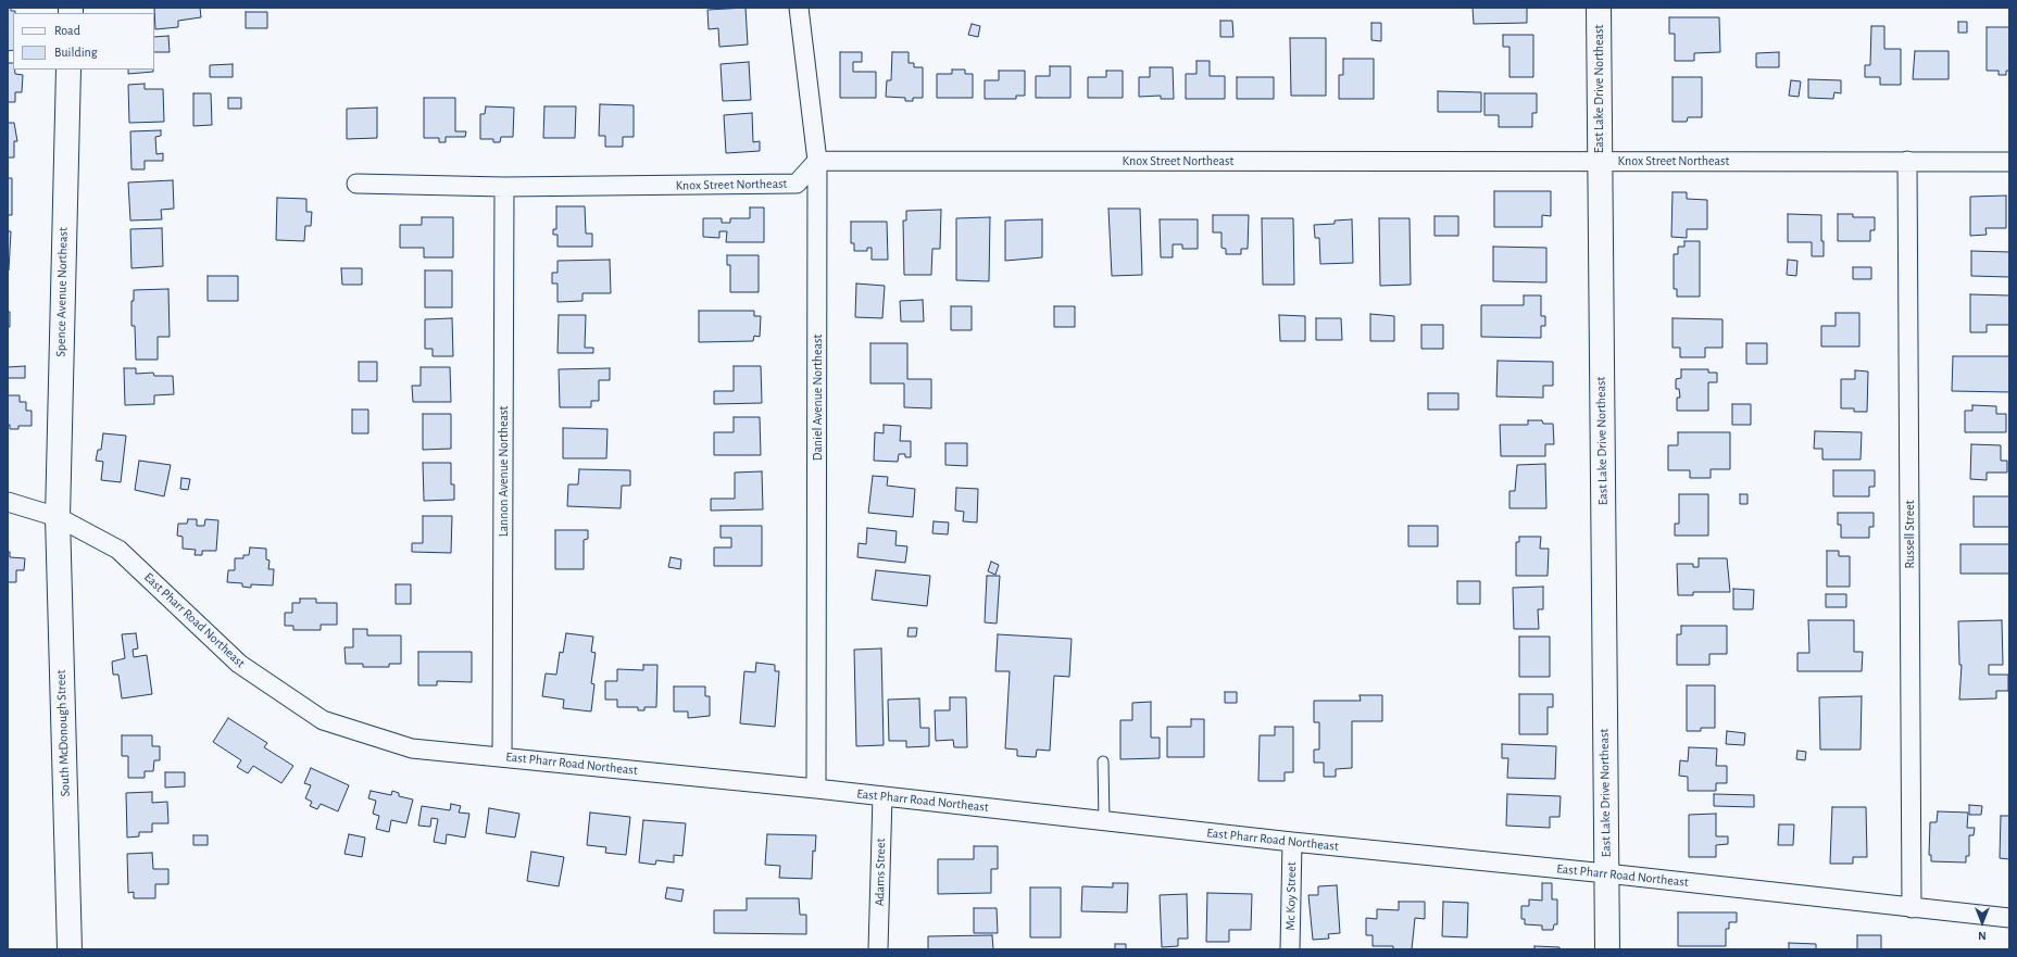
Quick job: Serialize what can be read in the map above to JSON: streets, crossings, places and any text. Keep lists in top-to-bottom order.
{
  "streets": {
    "street": [
      "East Lake Drive Northeast",
      "Knox Street Northeast",
      "Spence Avenue Northeast",
      "Daniel Avenue Northeast",
      "Lannon Avenue Northeast",
      "Russell Street",
      "East Pharr Road Northeast",
      "South McDonough Street",
      "Adams Street",
      "Mc Koy Street"
    ]
  },
  "crossings": [
    ["East Lake Drive Northeast", "Knox Street Northeast"],
    ["East Lake Drive Northeast", "East Pharr Road Northeast"],
    ["Knox Street Northeast", "Daniel Avenue Northeast"],
    ["Knox Street Northeast", "Lannon Avenue Northeast"],
    ["Knox Street Northeast", "Russell Street"],
    ["Spence Avenue Northeast", "East Pharr Road Northeast"],
    ["Spence Avenue Northeast", "South McDonough Street"],
    ["Daniel Avenue Northeast", "East Pharr Road Northeast"],
    ["Lannon Avenue Northeast", "East Pharr Road Northeast"],
    ["Russell Street", "East Pharr Road Northeast"],
    ["East Pharr Road Northeast", "South McDonough Street"],
    ["East Pharr Road Northeast", "Adams Street"],
    ["East Pharr Road Northeast", "Mc Koy Street"]
  ],
  "legend": ["Road", "Building"],
  "north": "bottom"
}
